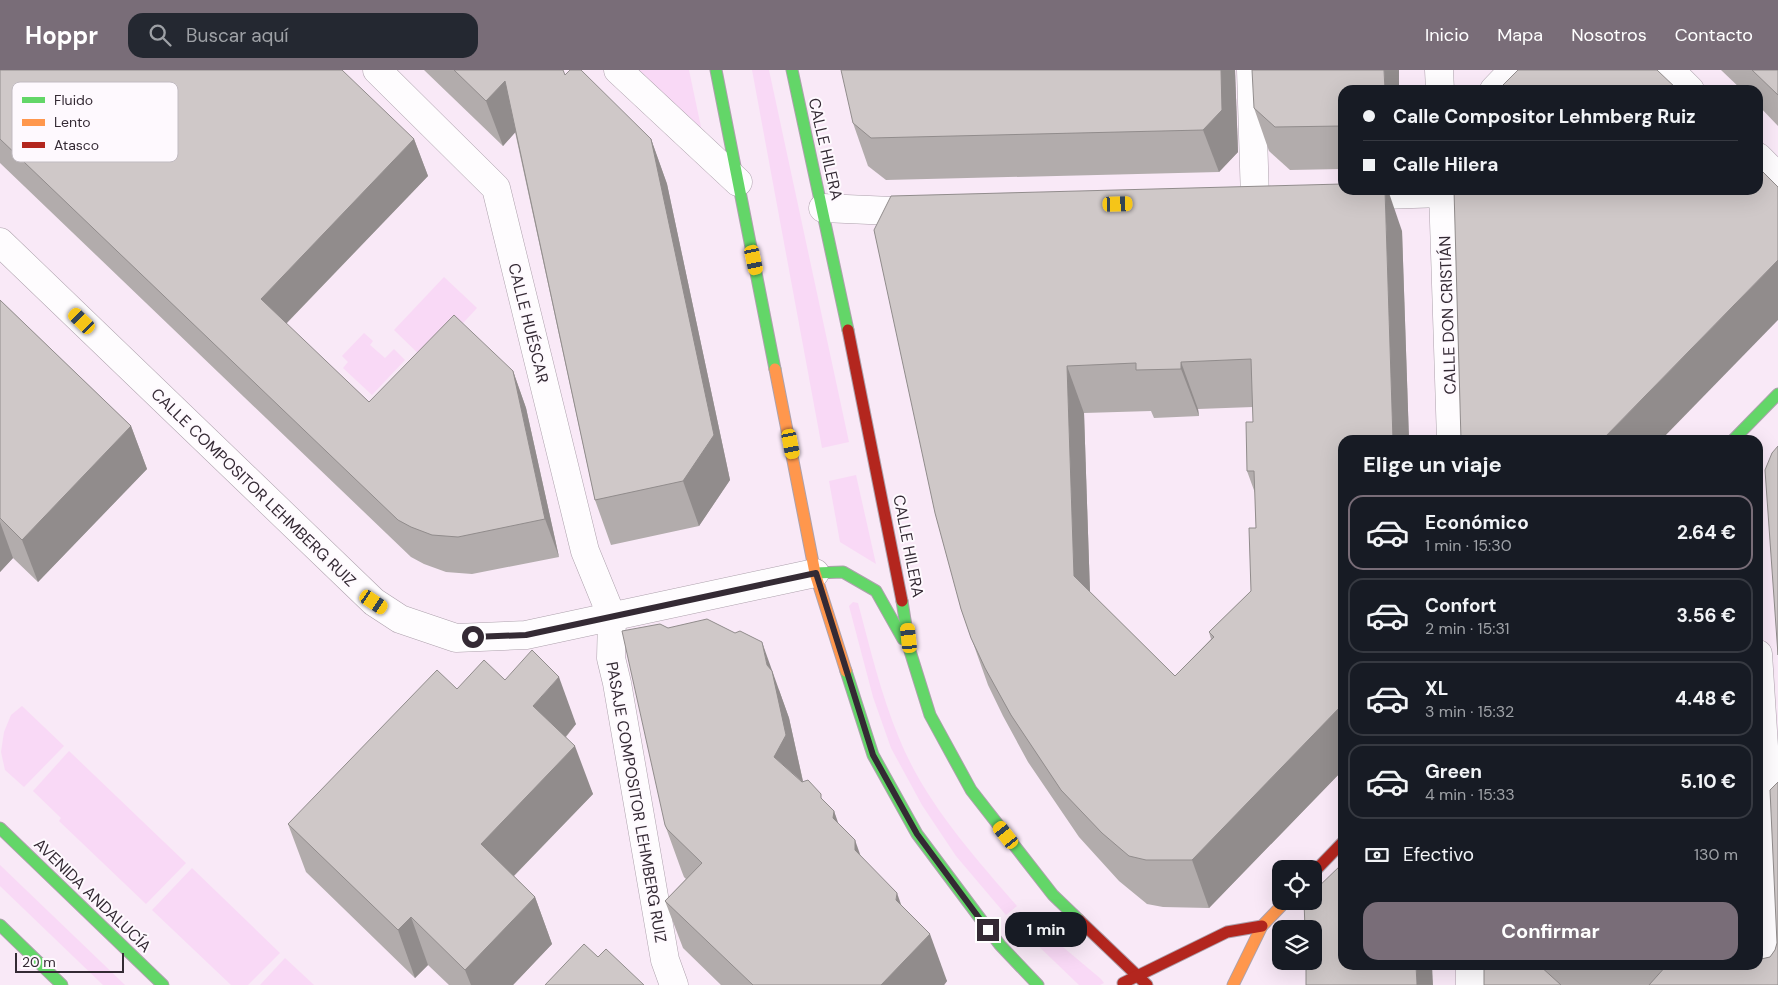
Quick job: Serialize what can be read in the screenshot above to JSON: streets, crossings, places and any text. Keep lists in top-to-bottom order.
{
  "streets": {
    "main road": ["CALLE HILERA", "AVENIDA ANDALUCÍA"],
    "street": [
      "CALLE DON CRISTIÁN",
      "CALLE HUÉSCAR",
      "CALLE COMPOSITOR LEHMBERG RUIZ",
      "PASAJE COMPOSITOR LEHMBERG RUIZ"
    ]
  },
  "crossings": [
    ["CALLE HUÉSCAR", "CALLE COMPOSITOR LEHMBERG RUIZ"],
    ["CALLE HUÉSCAR", "PASAJE COMPOSITOR LEHMBERG RUIZ"],
    ["CALLE COMPOSITOR LEHMBERG RUIZ", "PASAJE COMPOSITOR LEHMBERG RUIZ"]
  ],
  "legend": ["Fluido", "Lento", "Atasco"],
  "scale_bar": "20 m",
  "page": {
    "header": "Hoppr",
    "search": "Buscar aquí",
    "nav": [
      "Inicio",
      "Mapa",
      "Nosotros",
      "Contacto"
    ],
    "banner": ["Calle Compositor Lehmberg Ruiz", "Calle Hilera"],
    "heading": "Elige un viaje",
    "list": [
      {
        "name": "Económico",
        "note": "1 min · 15:30",
        "value": "2.64 €"
      },
      {
        "name": "Confort",
        "note": "2 min · 15:31",
        "value": "3.56 €"
      },
      {
        "name": "XL",
        "note": "3 min · 15:32",
        "value": "4.48 €"
      },
      {
        "name": "Green",
        "note": "4 min · 15:33",
        "value": "5.10 €"
      }
    ],
    "pay": ["Efectivo", "130 m"],
    "buttons": "Confirmar",
    "bubble": "1 min",
    "scale": "20 m"
  }
}
